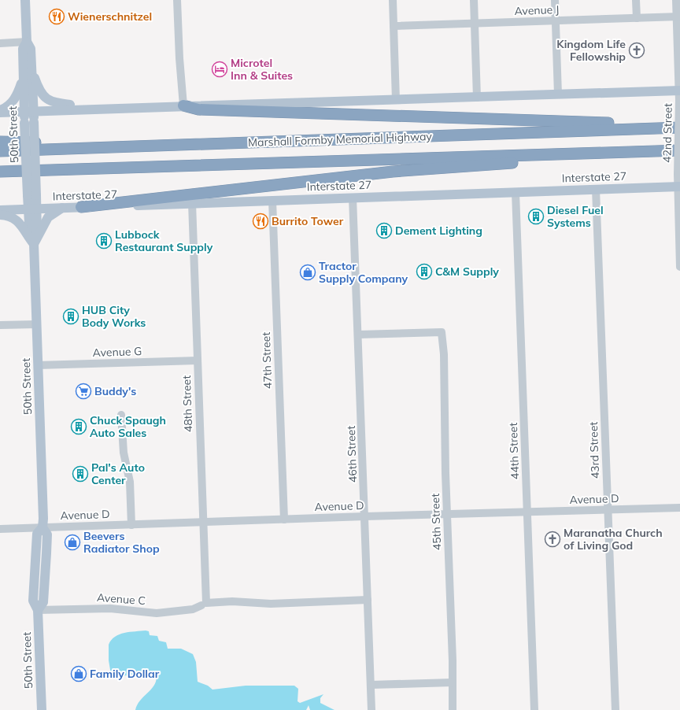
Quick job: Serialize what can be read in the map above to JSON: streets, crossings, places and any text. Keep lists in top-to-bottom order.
{
  "streets": {
    "highway": ["Marshall Formby Memorial Highway"],
    "main road": ["50th Street", "Interstate 27"],
    "street": [
      "Avenue J",
      "42nd Street",
      "Avenue G",
      "47th Street",
      "48th Street",
      "43rd Street",
      "44th Street",
      "46th Street",
      "Avenue D",
      "45th Street",
      "Avenue C"
    ]
  },
  "crossings": [
    ["Avenue J", "42nd Street"],
    ["42nd Street", "Interstate 27"],
    ["50th Street", "Interstate 27"],
    ["50th Street", "Avenue G"],
    ["50th Street", "Avenue D"],
    ["50th Street", "Avenue C"],
    ["Interstate 27", "47th Street"],
    ["Interstate 27", "48th Street"],
    ["Interstate 27", "43rd Street"],
    ["Interstate 27", "44th Street"],
    ["Interstate 27", "46th Street"],
    ["Avenue G", "48th Street"],
    ["47th Street", "Avenue D"],
    ["48th Street", "Avenue D"],
    ["48th Street", "Avenue C"],
    ["43rd Street", "Avenue D"],
    ["44th Street", "Avenue D"],
    ["46th Street", "Avenue D"],
    ["46th Street", "45th Street"],
    ["46th Street", "Avenue C"],
    ["Avenue D", "45th Street"]
  ],
  "places": {
    "restaurant": ["Wienerschnitzel", "Burrito Tower"],
    "church": ["Kingdom Life Fellowship", "Maranatha Church of Living God"],
    "hotel": ["Microtel Inn & Suites"],
    "building": [
      "Diesel Fuel Systems",
      "Dement Lighting",
      "Lubbock Restaurant Supply",
      "C&M Supply",
      "HUB City Body Works",
      "Chuck Spaugh Auto Sales",
      "Pal's Auto Center"
    ],
    "shop": ["Tractor Supply Company", "Beevers Radiator Shop", "Family Dollar"],
    "supermarket": ["Buddy's"]
  }
}
